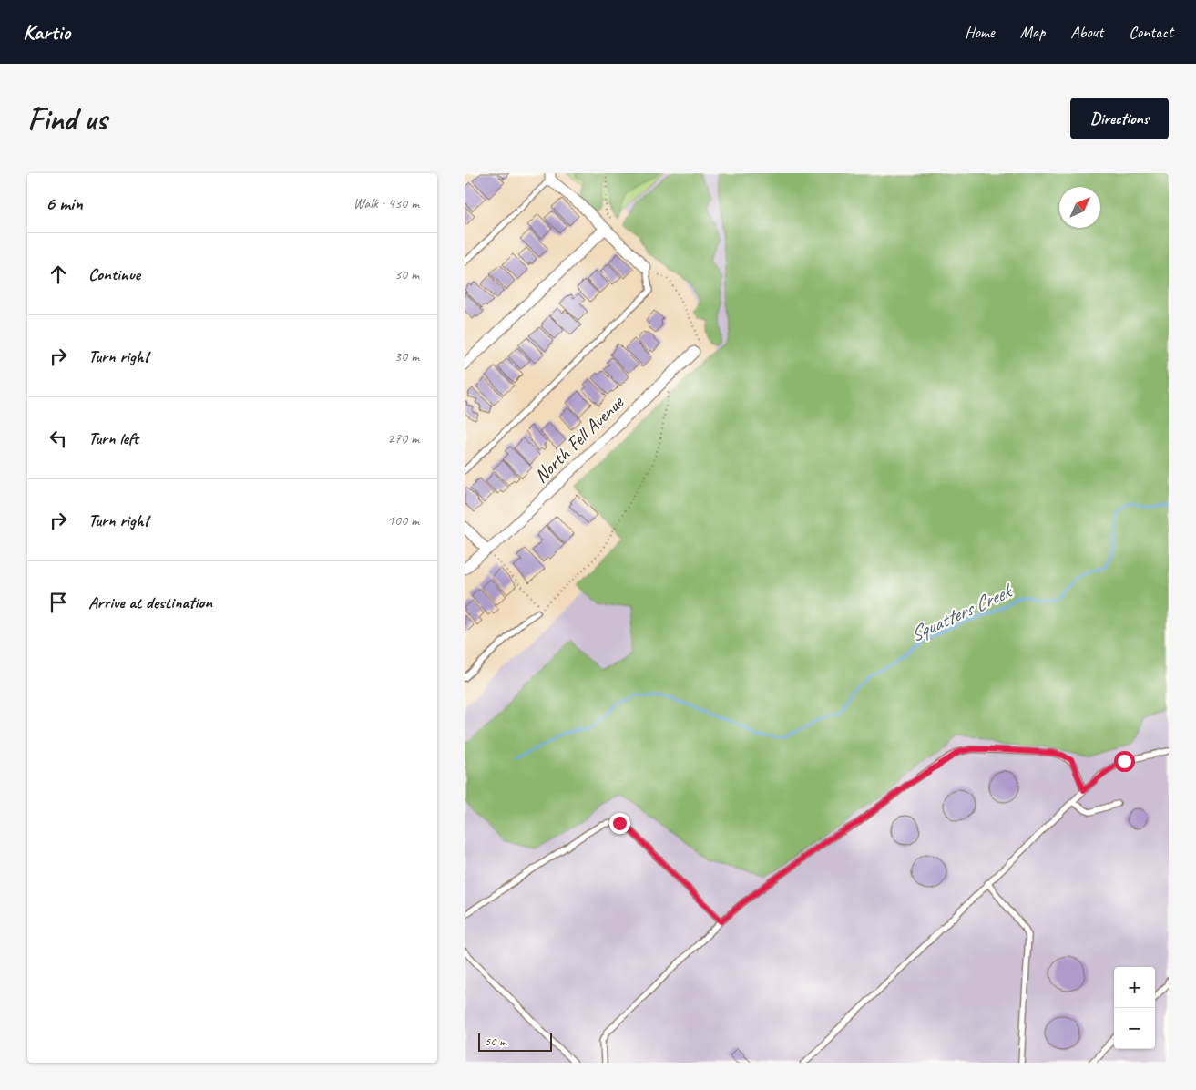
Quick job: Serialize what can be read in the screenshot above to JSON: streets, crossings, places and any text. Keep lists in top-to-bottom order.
{
  "streets": {
    "street": ["North Fell Avenue"]
  },
  "water": ["Squatters Creek"],
  "scale_bar": "50 m",
  "north": "top right",
  "page": {
    "header": "Kartio",
    "nav": [
      "Home",
      "Map",
      "About",
      "Contact"
    ],
    "buttons": "Directions",
    "title": "Find us",
    "heading": ["6 min", "Walk · 430 m"],
    "list": [
      ["Continue", "30 m"],
      ["Turn right", "30 m"],
      ["Turn left", "270 m"],
      ["Turn right", "100 m"],
      "Arrive at destination"
    ],
    "map_buttons": ["+", "−"],
    "scale": "50 m"
  }
}
